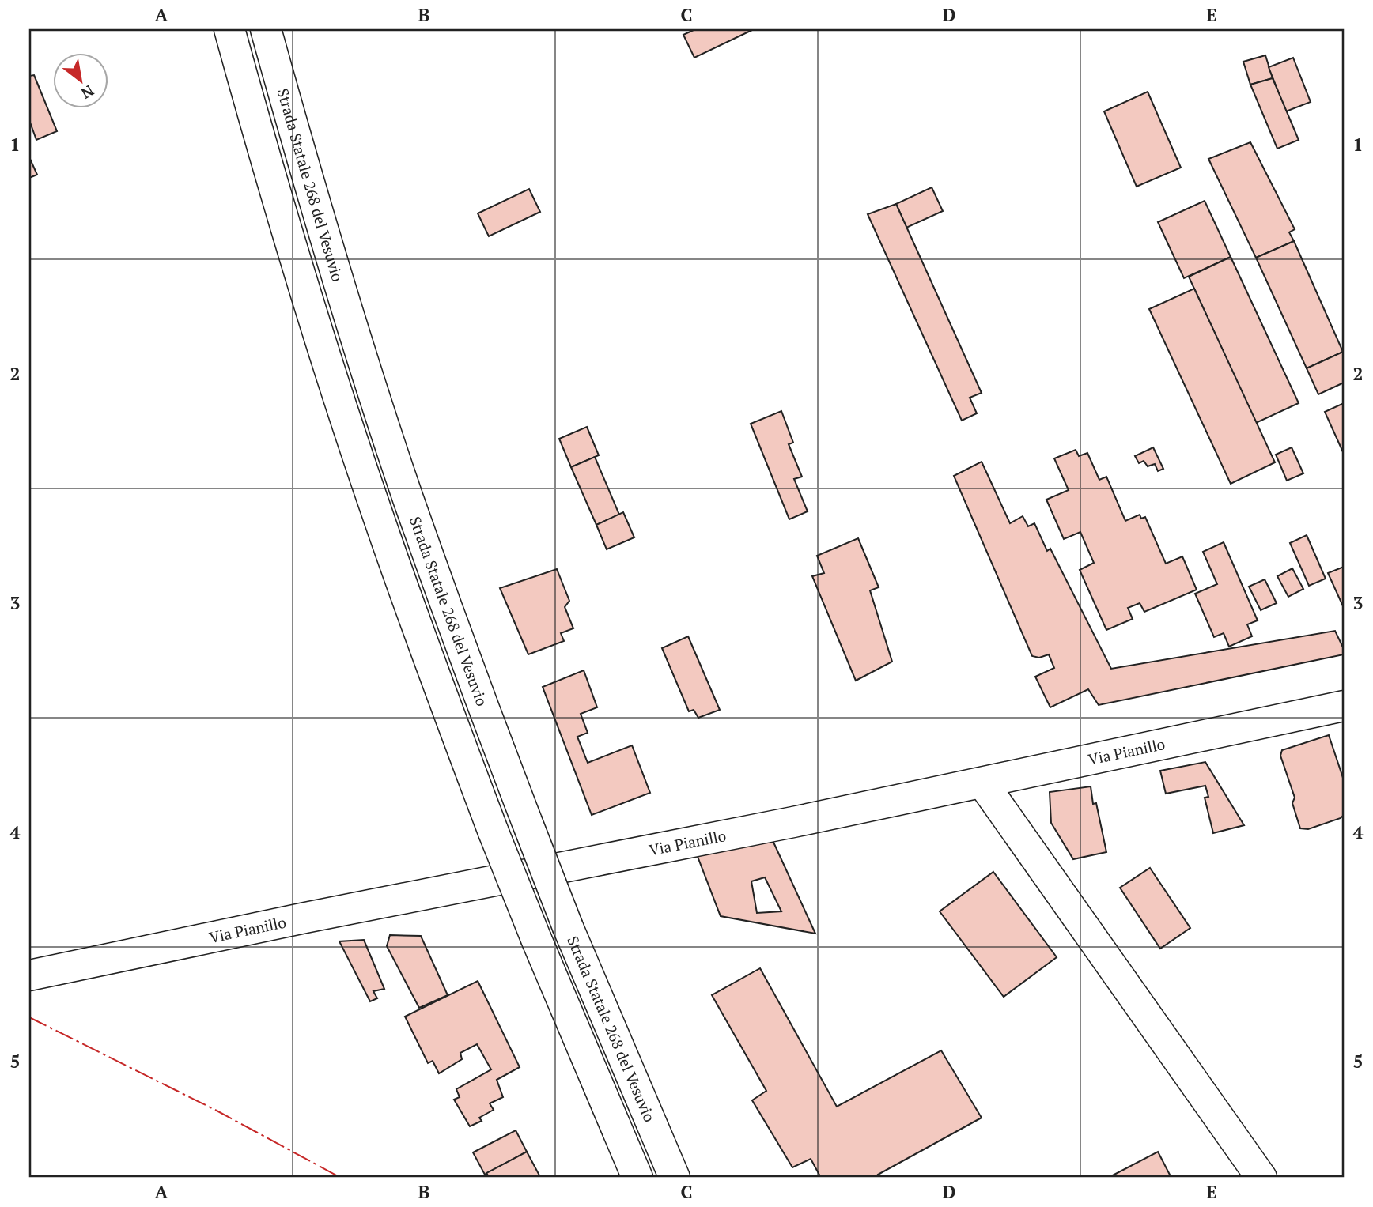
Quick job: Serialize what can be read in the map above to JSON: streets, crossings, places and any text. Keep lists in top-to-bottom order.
{
  "streets": {
    "main road": ["Strada Statale 268 del Vesuvio", "Via Pianillo"]
  },
  "north": "bottom right",
  "grid": {
    "columns": [
      "A",
      "B",
      "C",
      "D",
      "E"
    ],
    "rows": [
      "1",
      "2",
      "3",
      "4",
      "5"
    ]
  }
}
